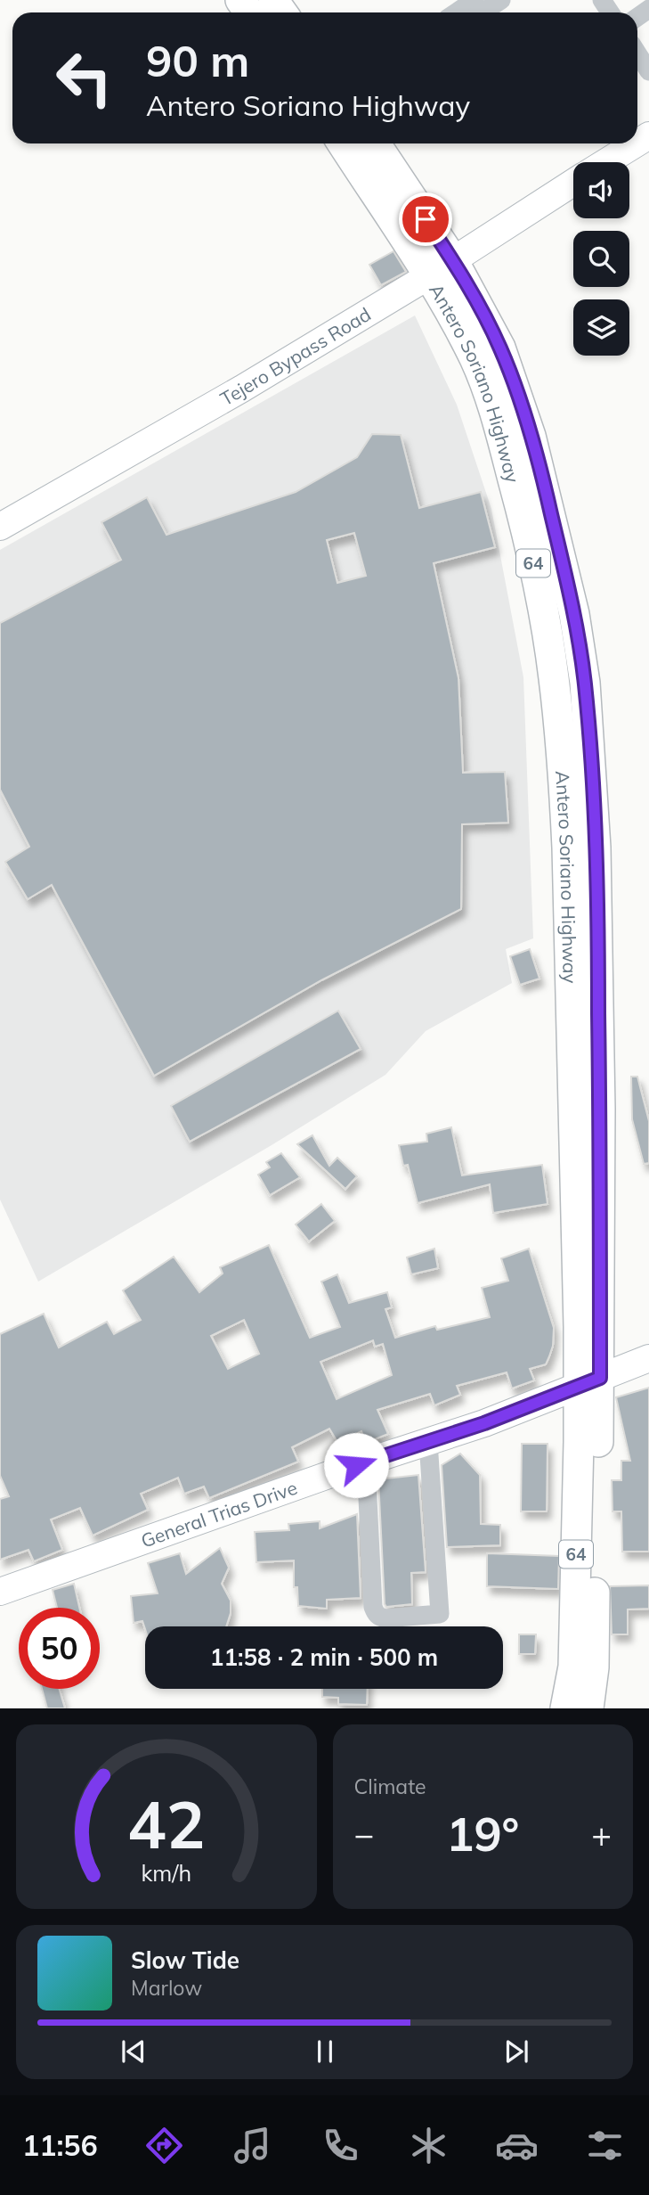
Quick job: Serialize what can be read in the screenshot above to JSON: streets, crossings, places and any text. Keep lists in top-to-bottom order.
{
  "streets": {
    "main road": ["Antero Soriano Highway", "64"],
    "street": ["Tejero Bypass Road", "General Trias Drive"]
  },
  "crossings": [
    ["Tejero Bypass Road", "Antero Soriano Highway"],
    ["Antero Soriano Highway", "General Trias Drive"]
  ],
  "page": {
    "turn": ["90 m", "Antero Soriano Highway"],
    "limit": "50",
    "trip": "11:58 · 2 min · 500 m",
    "tile": "Climate",
    "heat": ["−", "19°", "+"],
    "song": ["Slow Tide", "Marlow"],
    "tabs": "11:56",
    "gauge": ["42", "km/h"]
  }
}
